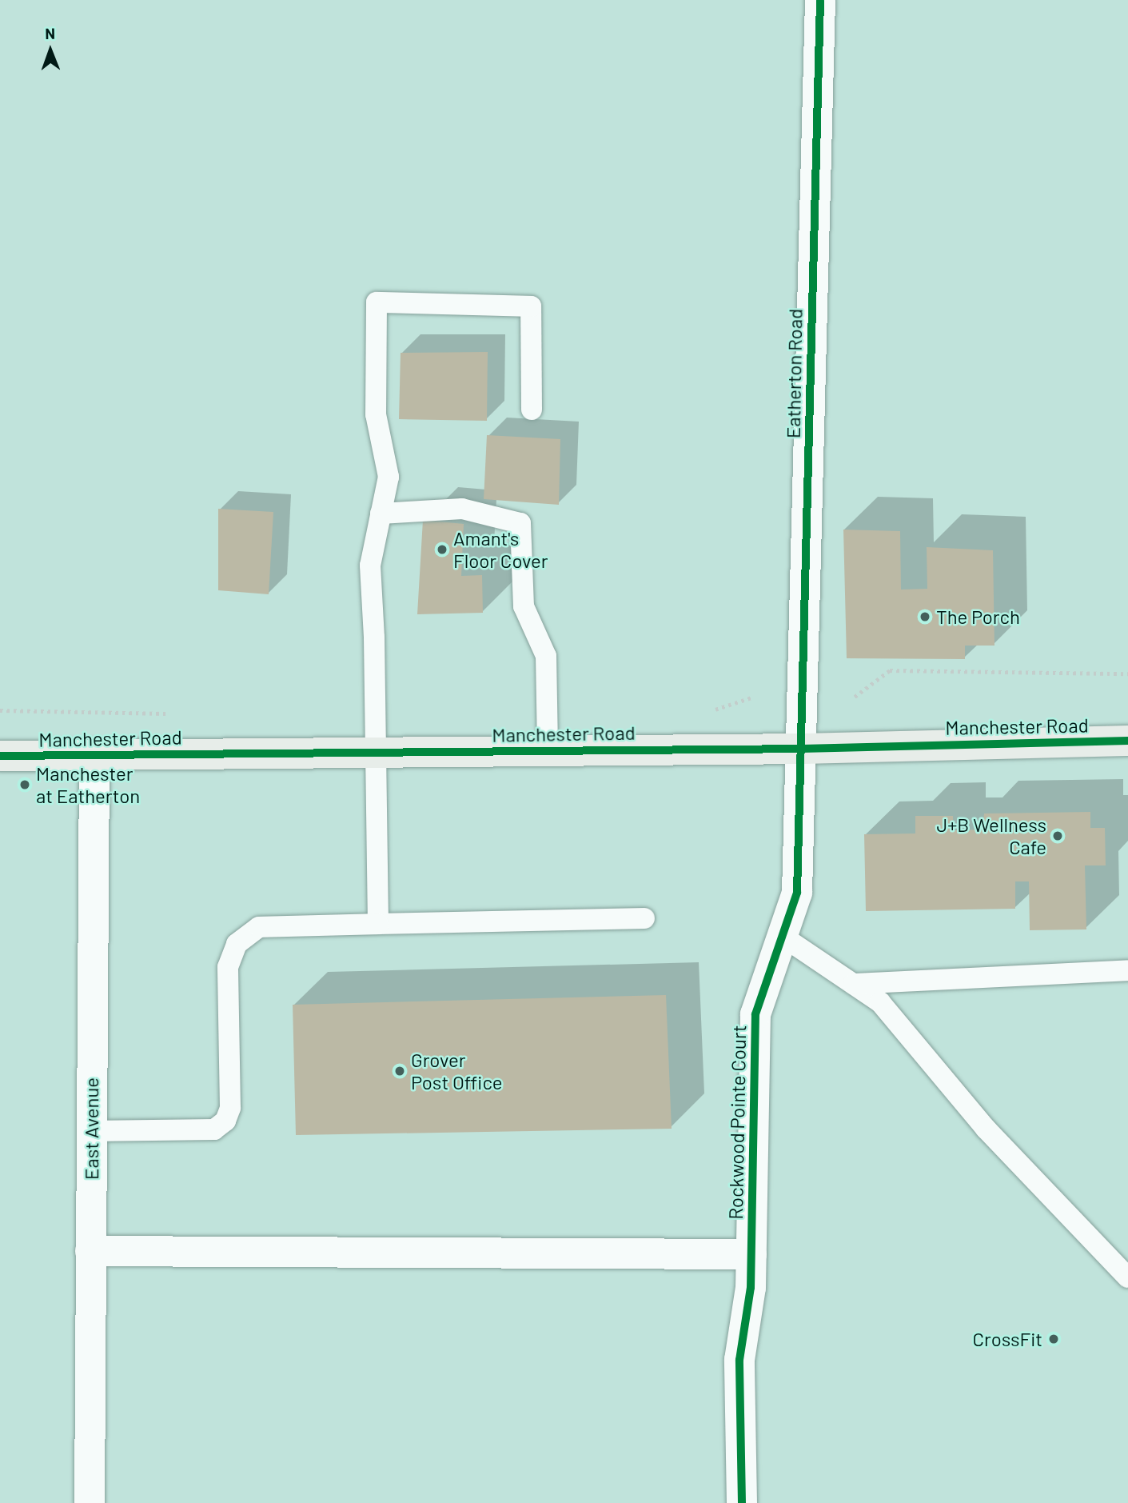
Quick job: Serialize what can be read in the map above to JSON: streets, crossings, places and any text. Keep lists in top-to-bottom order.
{
  "streets": {
    "street": [
      "Eatherton Road",
      "Manchester Road",
      "Rockwood Pointe Court",
      "East Avenue"
    ]
  },
  "crossings": [
    ["Eatherton Road", "Manchester Road"],
    ["Eatherton Road", "Rockwood Pointe Court"],
    ["Manchester Road", "Rockwood Pointe Court"],
    ["Manchester Road", "East Avenue"]
  ],
  "places": [
    "Amant's Floor Cover",
    "The Porch",
    "Manchester at Eatherton",
    "J+B Wellness Cafe",
    "Grover Post Office",
    "CrossFit"
  ],
  "north": "top"
}
